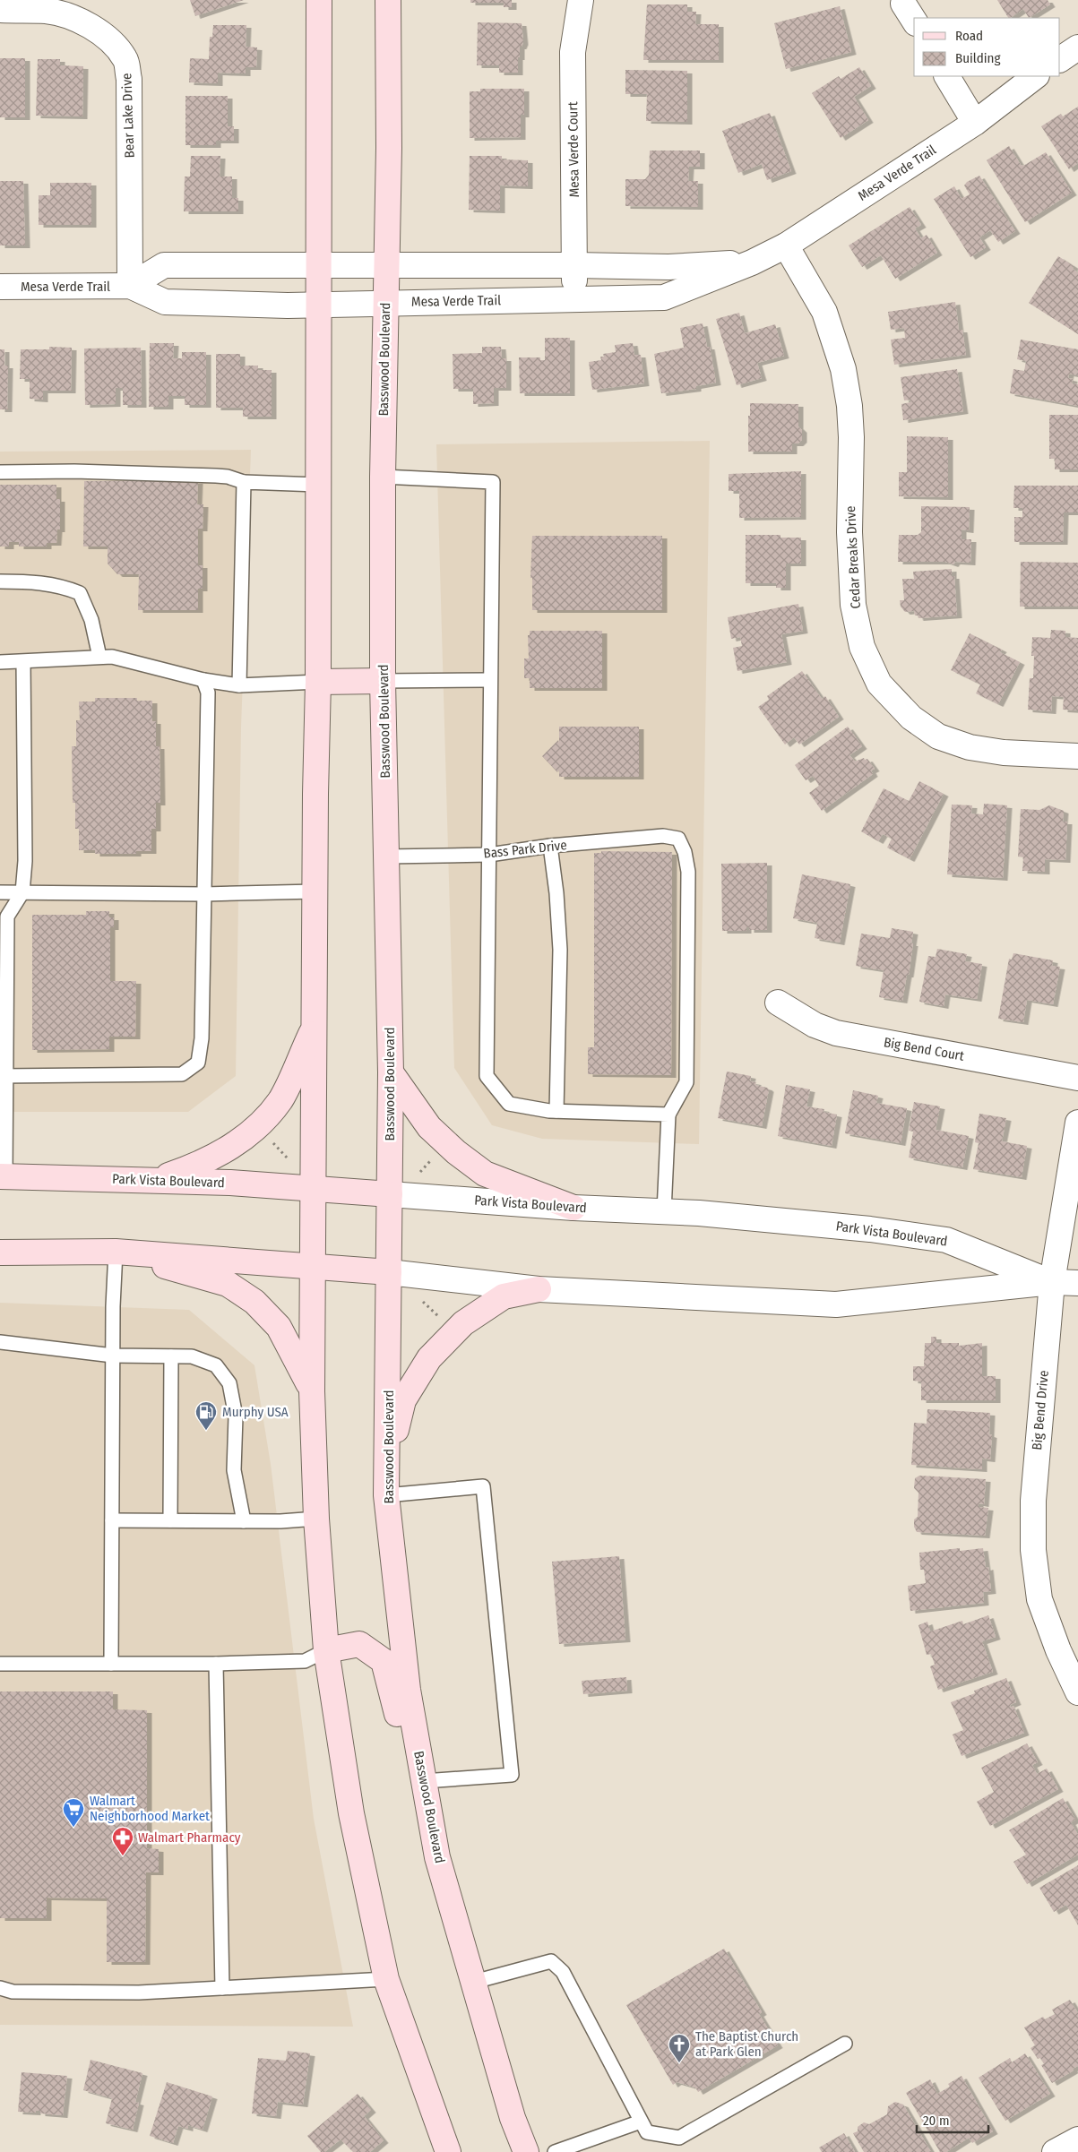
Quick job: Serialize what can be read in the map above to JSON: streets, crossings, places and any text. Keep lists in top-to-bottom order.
{
  "streets": {
    "main road": ["Basswood Boulevard", "Park Vista Boulevard"],
    "street": [
      "Bear Lake Drive",
      "Mesa Verde Court",
      "Mesa Verde Trail",
      "Cedar Breaks Drive",
      "Big Bend Court",
      "Big Bend Drive"
    ],
    "lane": ["Bass Park Drive"]
  },
  "crossings": [
    ["Bear Lake Drive", "Mesa Verde Trail"],
    ["Mesa Verde Court", "Mesa Verde Trail"],
    ["Mesa Verde Trail", "Basswood Boulevard"],
    ["Mesa Verde Trail", "Cedar Breaks Drive"],
    ["Basswood Boulevard", "Bass Park Drive"],
    ["Basswood Boulevard", "Park Vista Boulevard"],
    ["Park Vista Boulevard", "Big Bend Drive"]
  ],
  "places": {
    "fuel station": ["Murphy USA"],
    "supermarket": ["Walmart Neighborhood Market"],
    "pharmacy": ["Walmart Pharmacy"],
    "church": ["The Baptist Church at Park Glen"]
  },
  "legend": ["Road", "Building"],
  "scale_bar": "20 m"
}
